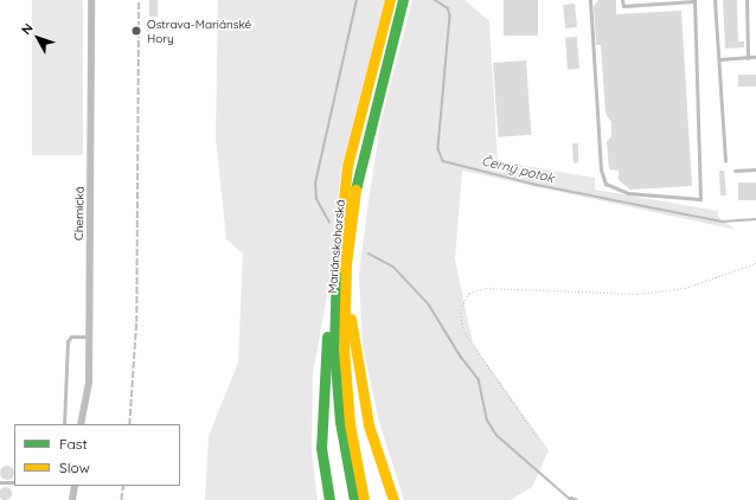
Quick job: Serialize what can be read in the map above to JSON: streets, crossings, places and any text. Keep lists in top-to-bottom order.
{
  "streets": {
    "main road": ["Mariánskohorská"],
    "street": ["Chemická"]
  },
  "water": ["Černý potok"],
  "places": ["Ostrava-Mariánské Hory"],
  "legend": ["Fast", "Slow"],
  "north": "top left"
}
